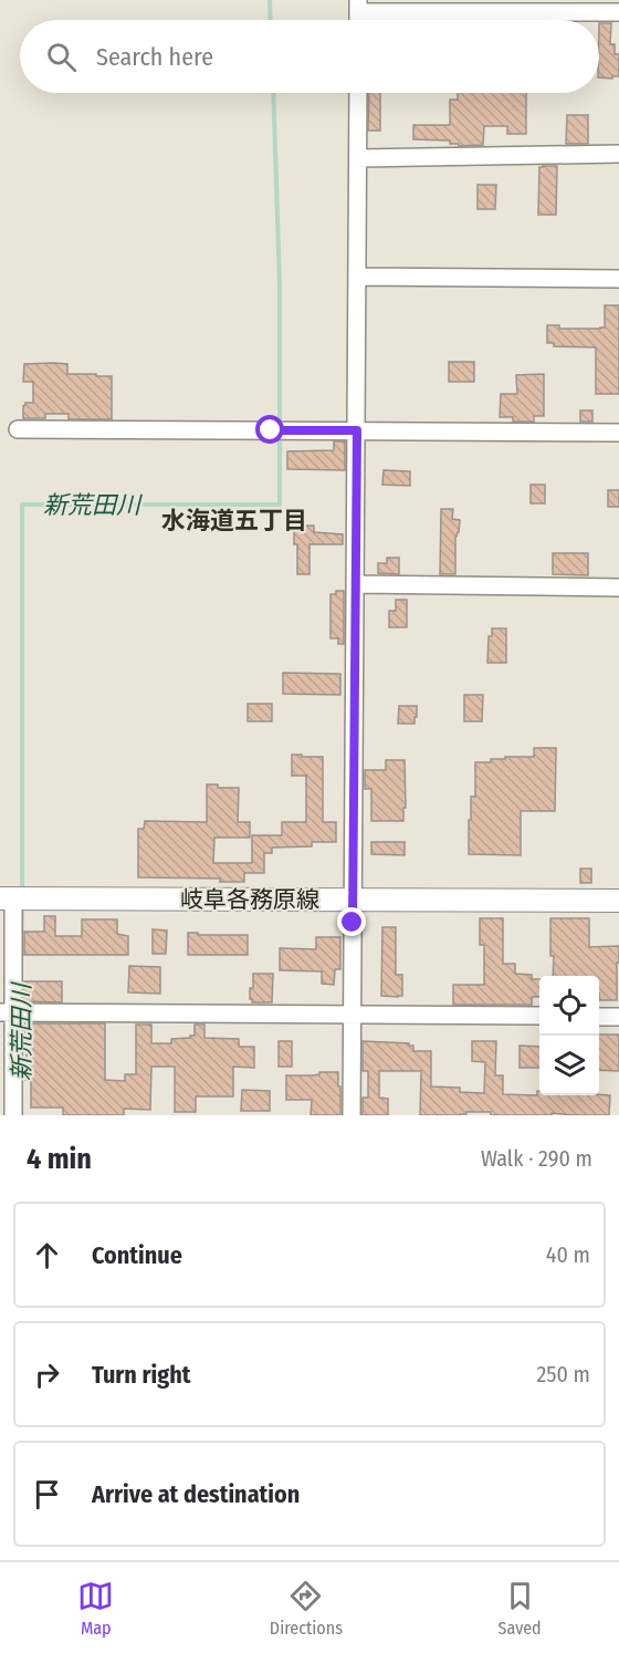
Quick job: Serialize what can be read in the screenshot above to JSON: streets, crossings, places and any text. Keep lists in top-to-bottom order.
{
  "streets": {
    "main road": ["岐阜各務原線"]
  },
  "districts": ["水海道五丁目"],
  "water": ["新荒田川"],
  "page": {
    "search": "Search here",
    "heading": ["4 min", "Walk · 290 m"],
    "list": [
      ["Continue", "40 m"],
      ["Turn right", "250 m"],
      "Arrive at destination"
    ],
    "nav": ["Map", "Directions", "Saved"]
  }
}
